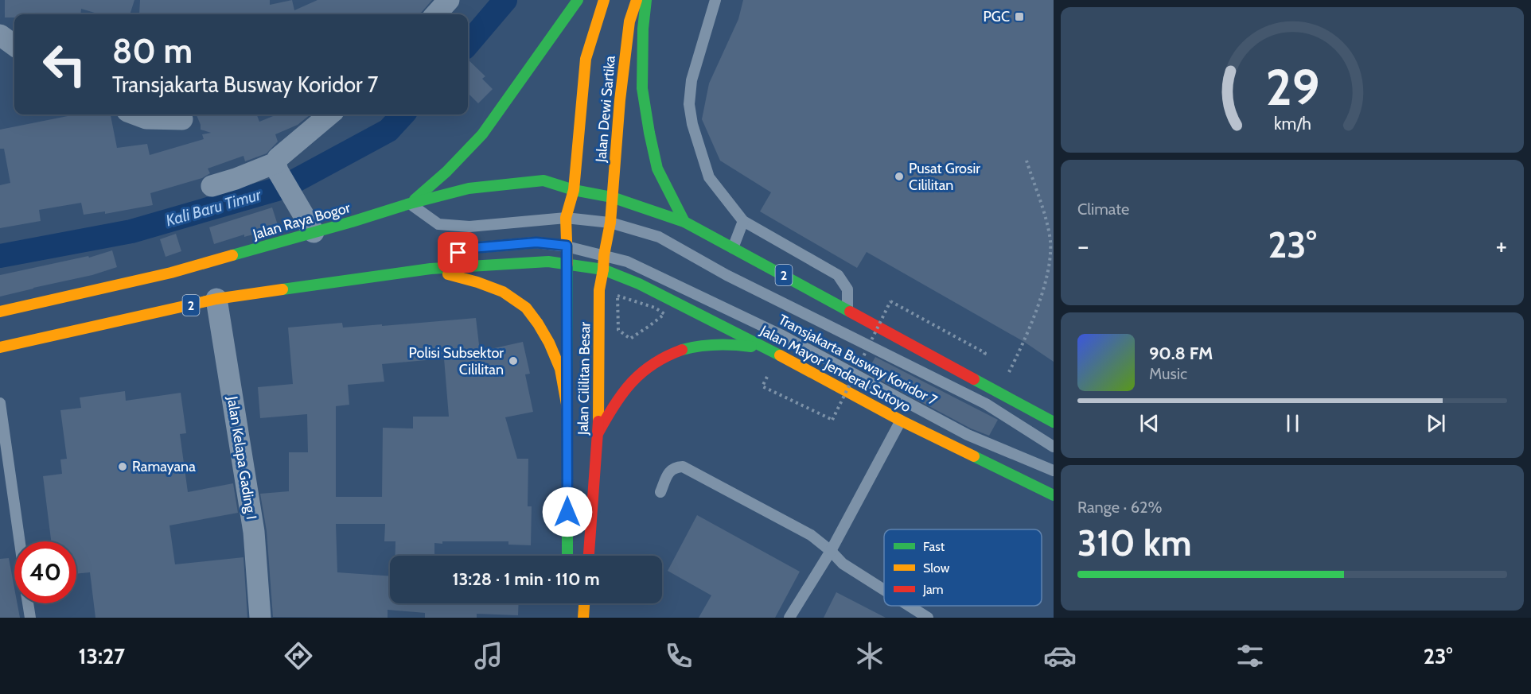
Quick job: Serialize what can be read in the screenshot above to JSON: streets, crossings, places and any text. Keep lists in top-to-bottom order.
{
  "streets": {
    "main road": [
      "Jalan Dewi Sartika",
      "Jalan Raya Bogor",
      "2",
      "Jalan Mayor Jenderal Sutoyo",
      "Jalan Cililitan Besar"
    ],
    "street": ["Jalan Kelapa Gading I"],
    "lane": ["Transjakarta Busway Koridor 7"]
  },
  "crossings": [
    ["Jalan Dewi Sartika", "Jalan Raya Bogor"],
    ["Jalan Dewi Sartika", "2"],
    ["Jalan Dewi Sartika", "Transjakarta Busway Koridor 7"],
    ["Jalan Dewi Sartika", "Jalan Cililitan Besar"],
    ["Jalan Raya Bogor", "2"],
    ["Jalan Raya Bogor", "Transjakarta Busway Koridor 7"],
    ["2", "Transjakarta Busway Koridor 7"],
    ["2", "Jalan Mayor Jenderal Sutoyo"],
    ["2", "Jalan Cililitan Besar"],
    ["2", "Jalan Kelapa Gading I"],
    ["Transjakarta Busway Koridor 7", "Jalan Cililitan Besar"],
    ["Jalan Mayor Jenderal Sutoyo", "Jalan Cililitan Besar"]
  ],
  "water": ["Kali Baru Timur"],
  "places": {
    "transit": ["PGC"],
    "other": ["Pusat Grosir Cililitan", "Polisi Subsektor Cililitan", "Ramayana"]
  },
  "legend": ["Fast", "Slow", "Jam"],
  "page": {
    "turn": ["80 m", "Transjakarta Busway Koridor 7"],
    "tile": [
      "Climate",
      ["Range · 62%", "310 km"]
    ],
    "heat": ["−", "23°", "+"],
    "song": ["90.8 FM", "Music"],
    "limit": "40",
    "trip": "13:28 · 1 min · 110 m",
    "tabs": ["13:27", "23°"],
    "gauge": ["29", "km/h"]
  }
}
